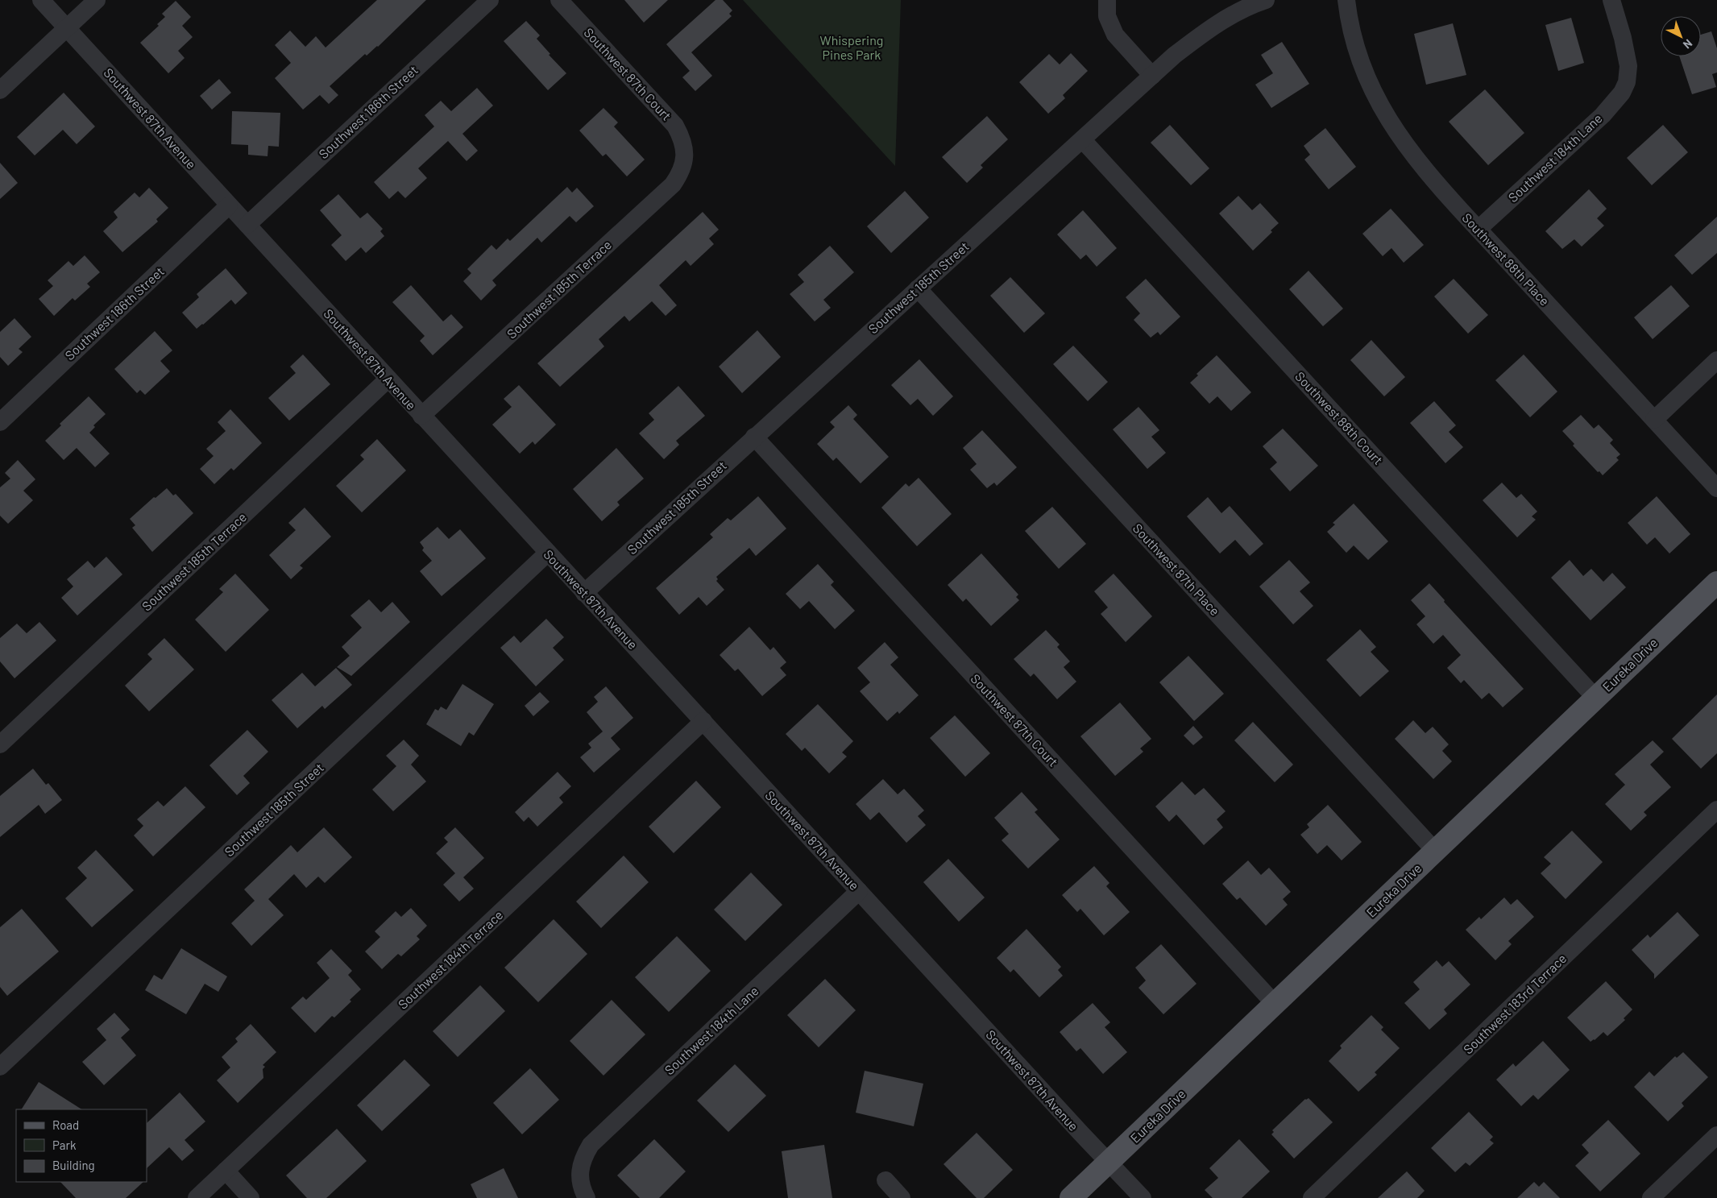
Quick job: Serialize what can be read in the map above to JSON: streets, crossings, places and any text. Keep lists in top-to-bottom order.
{
  "streets": {
    "main road": ["Eureka Drive"],
    "street": [
      "Southwest 87th Court",
      "Southwest 186th Street",
      "Southwest 87th Avenue",
      "Southwest 184th Lane",
      "Southwest 88th Place",
      "Southwest 185th Street",
      "Southwest 185th Terrace",
      "Southwest 88th Court",
      "Southwest 87th Place",
      "Southwest 184th Terrace",
      "Southwest 183rd Terrace"
    ]
  },
  "crossings": [
    ["Southwest 87th Court", "Southwest 185th Street"],
    ["Southwest 87th Court", "Southwest 185th Terrace"],
    ["Southwest 87th Court", "Eureka Drive"],
    ["Southwest 186th Street", "Southwest 87th Avenue"],
    ["Southwest 87th Avenue", "Southwest 184th Lane"],
    ["Southwest 87th Avenue", "Southwest 185th Street"],
    ["Southwest 87th Avenue", "Southwest 185th Terrace"],
    ["Southwest 87th Avenue", "Eureka Drive"],
    ["Southwest 87th Avenue", "Southwest 184th Terrace"],
    ["Southwest 184th Lane", "Southwest 88th Place"],
    ["Southwest 185th Street", "Southwest 88th Court"],
    ["Southwest 185th Street", "Southwest 87th Place"],
    ["Southwest 88th Court", "Eureka Drive"],
    ["Southwest 87th Place", "Eureka Drive"]
  ],
  "parks": ["Whispering Pines Park"],
  "legend": ["Road", "Park", "Building"],
  "north": "bottom right"
}
